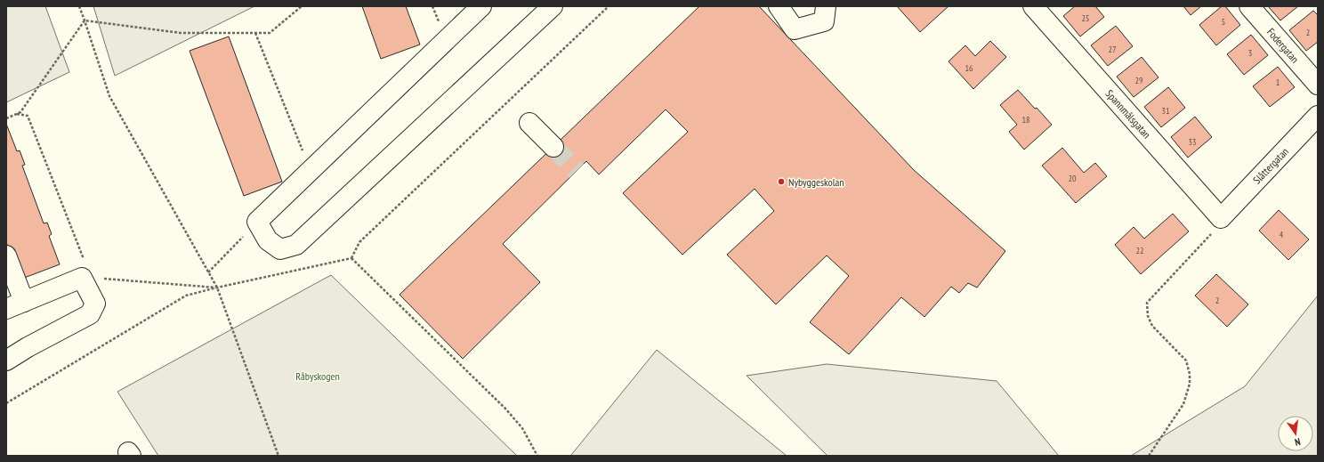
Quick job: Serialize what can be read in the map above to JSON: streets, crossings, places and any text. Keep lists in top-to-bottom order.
{
  "streets": {
    "street": ["Fodergatan", "Spannmålsgatan", "Slåttergatan"]
  },
  "crossings": [
    ["Spannmålsgatan", "Slåttergatan"]
  ],
  "parks": ["Råbyskogen"],
  "places": ["Nybyggeskolan"],
  "house_numbers": [
    "25",
    "5",
    "2",
    "27",
    "3",
    "16",
    "29",
    "1",
    "31",
    "18",
    "33",
    "20",
    "4",
    "22",
    "2"
  ],
  "north": "bottom"
}
